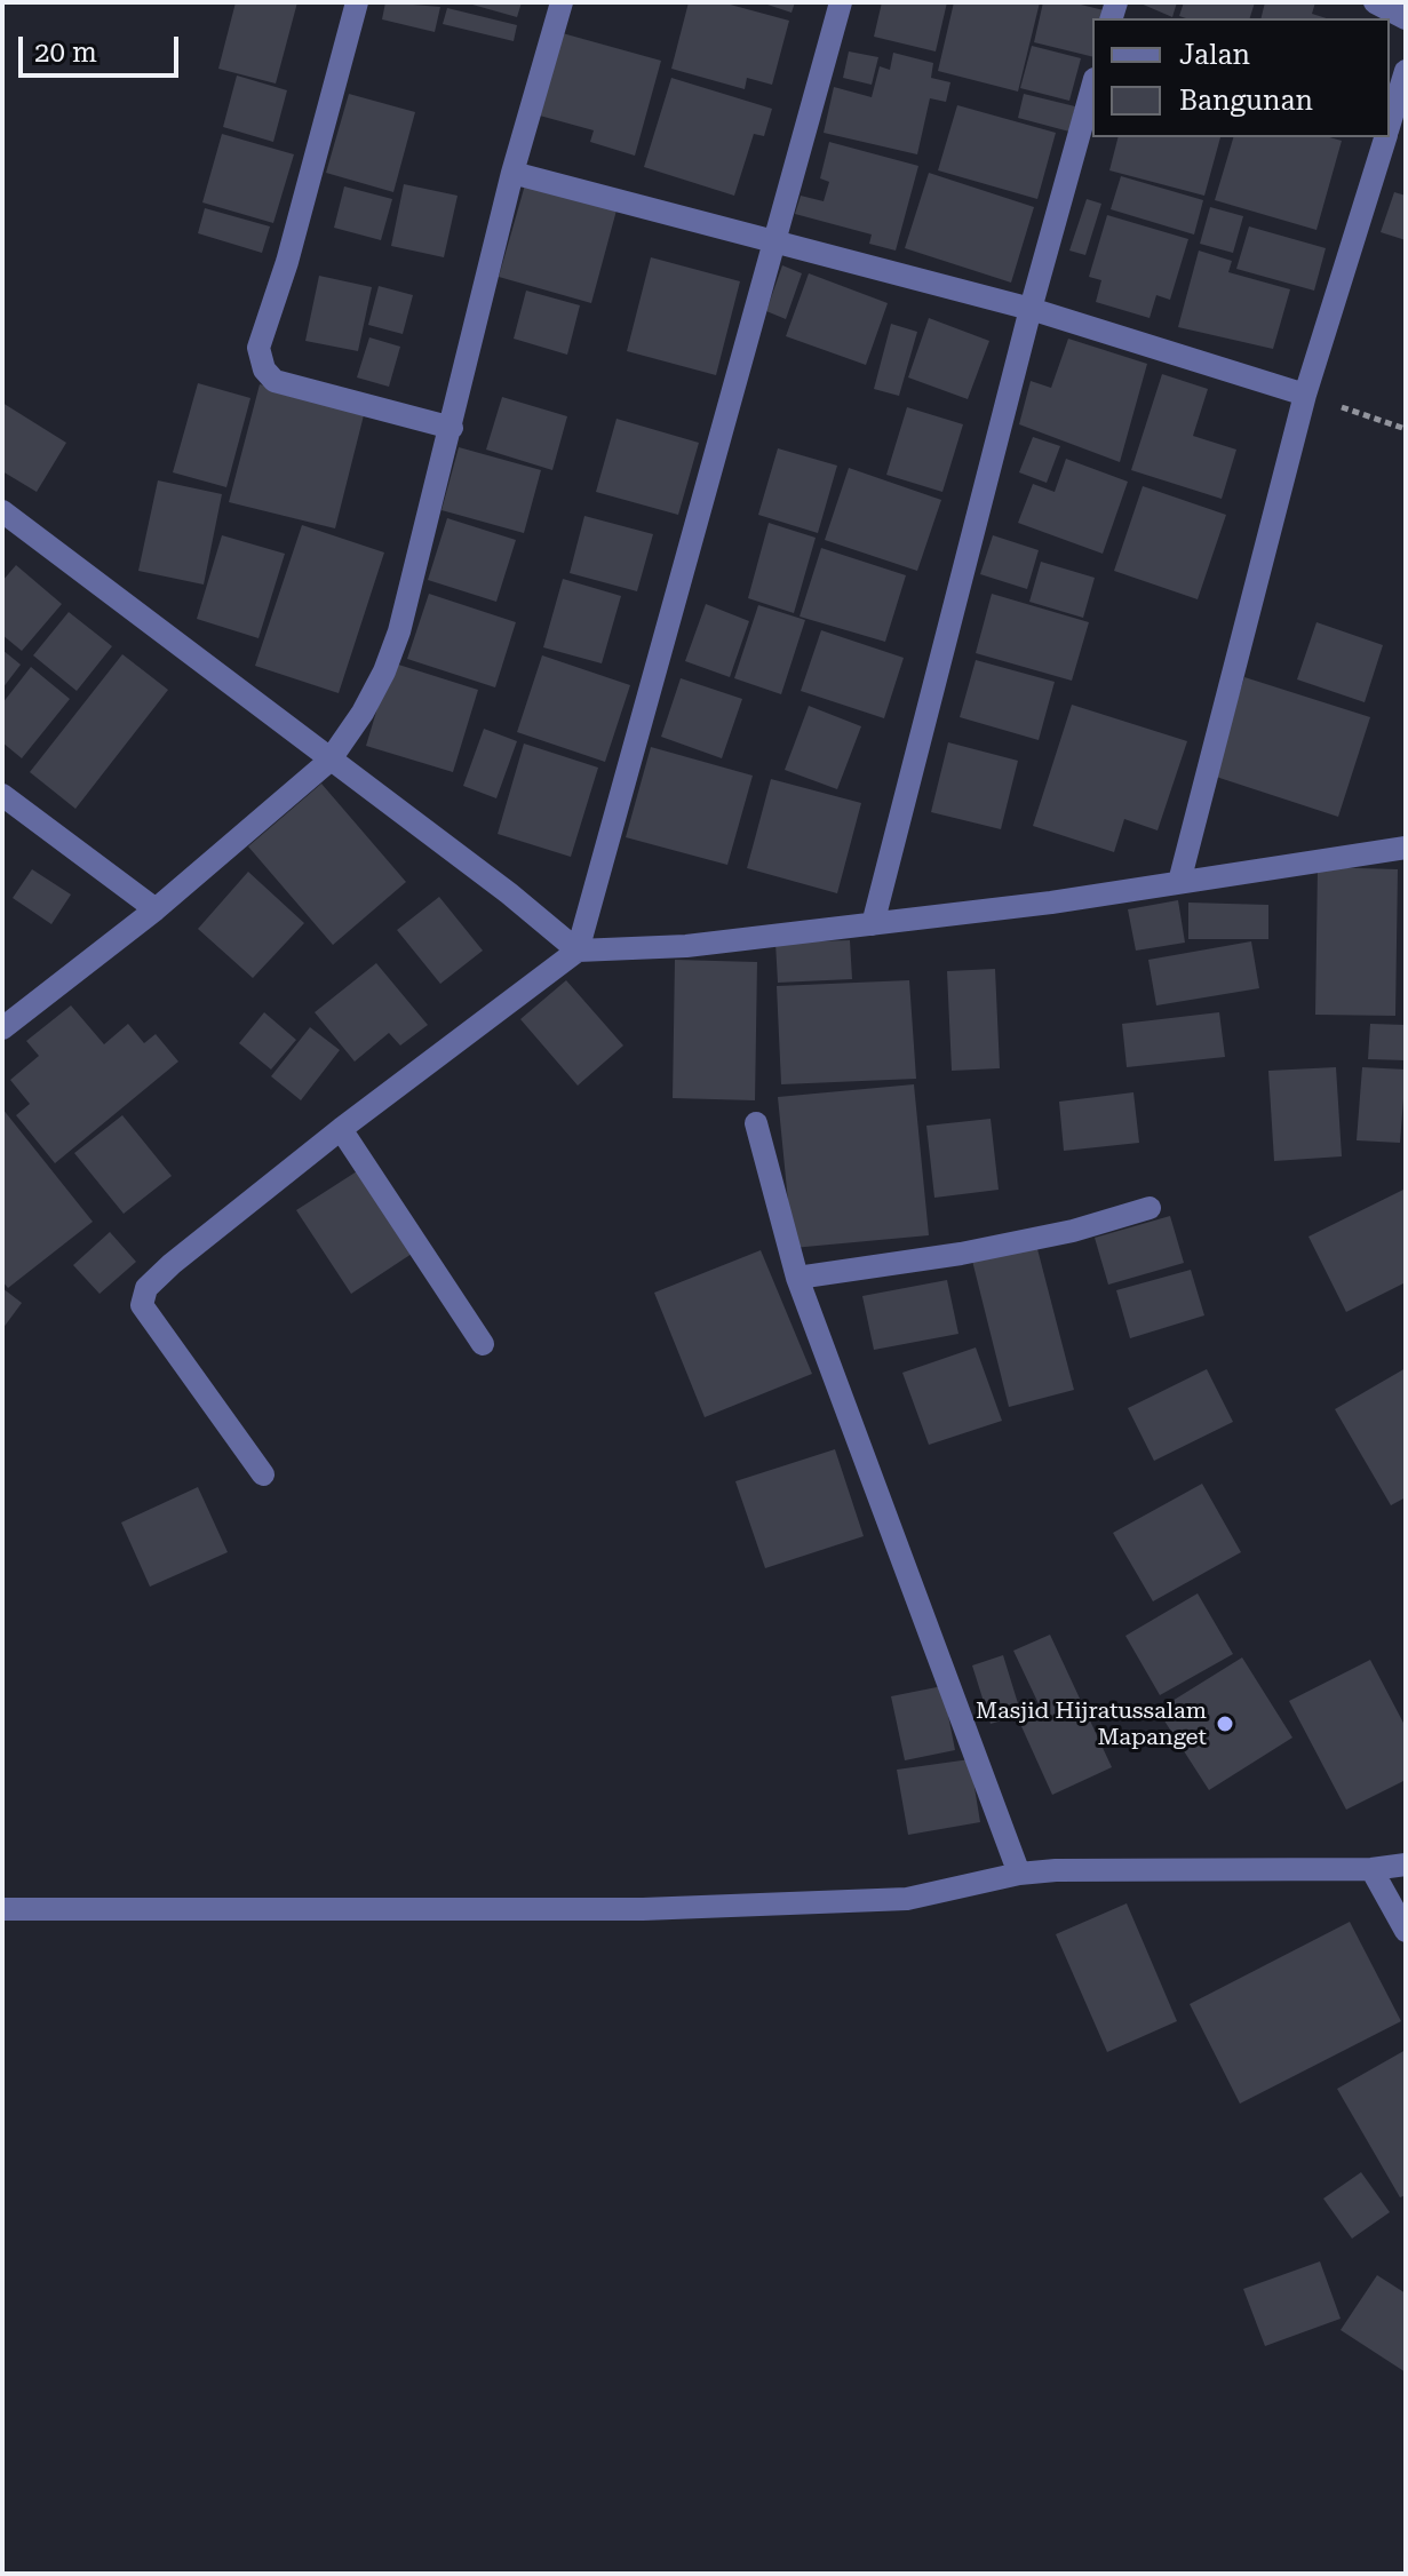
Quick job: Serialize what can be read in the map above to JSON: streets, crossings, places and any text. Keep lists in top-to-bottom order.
{
  "places": ["Masjid Hijratussalam Mapanget"],
  "legend": ["Jalan", "Bangunan"],
  "scale_bar": "20 m"
}
